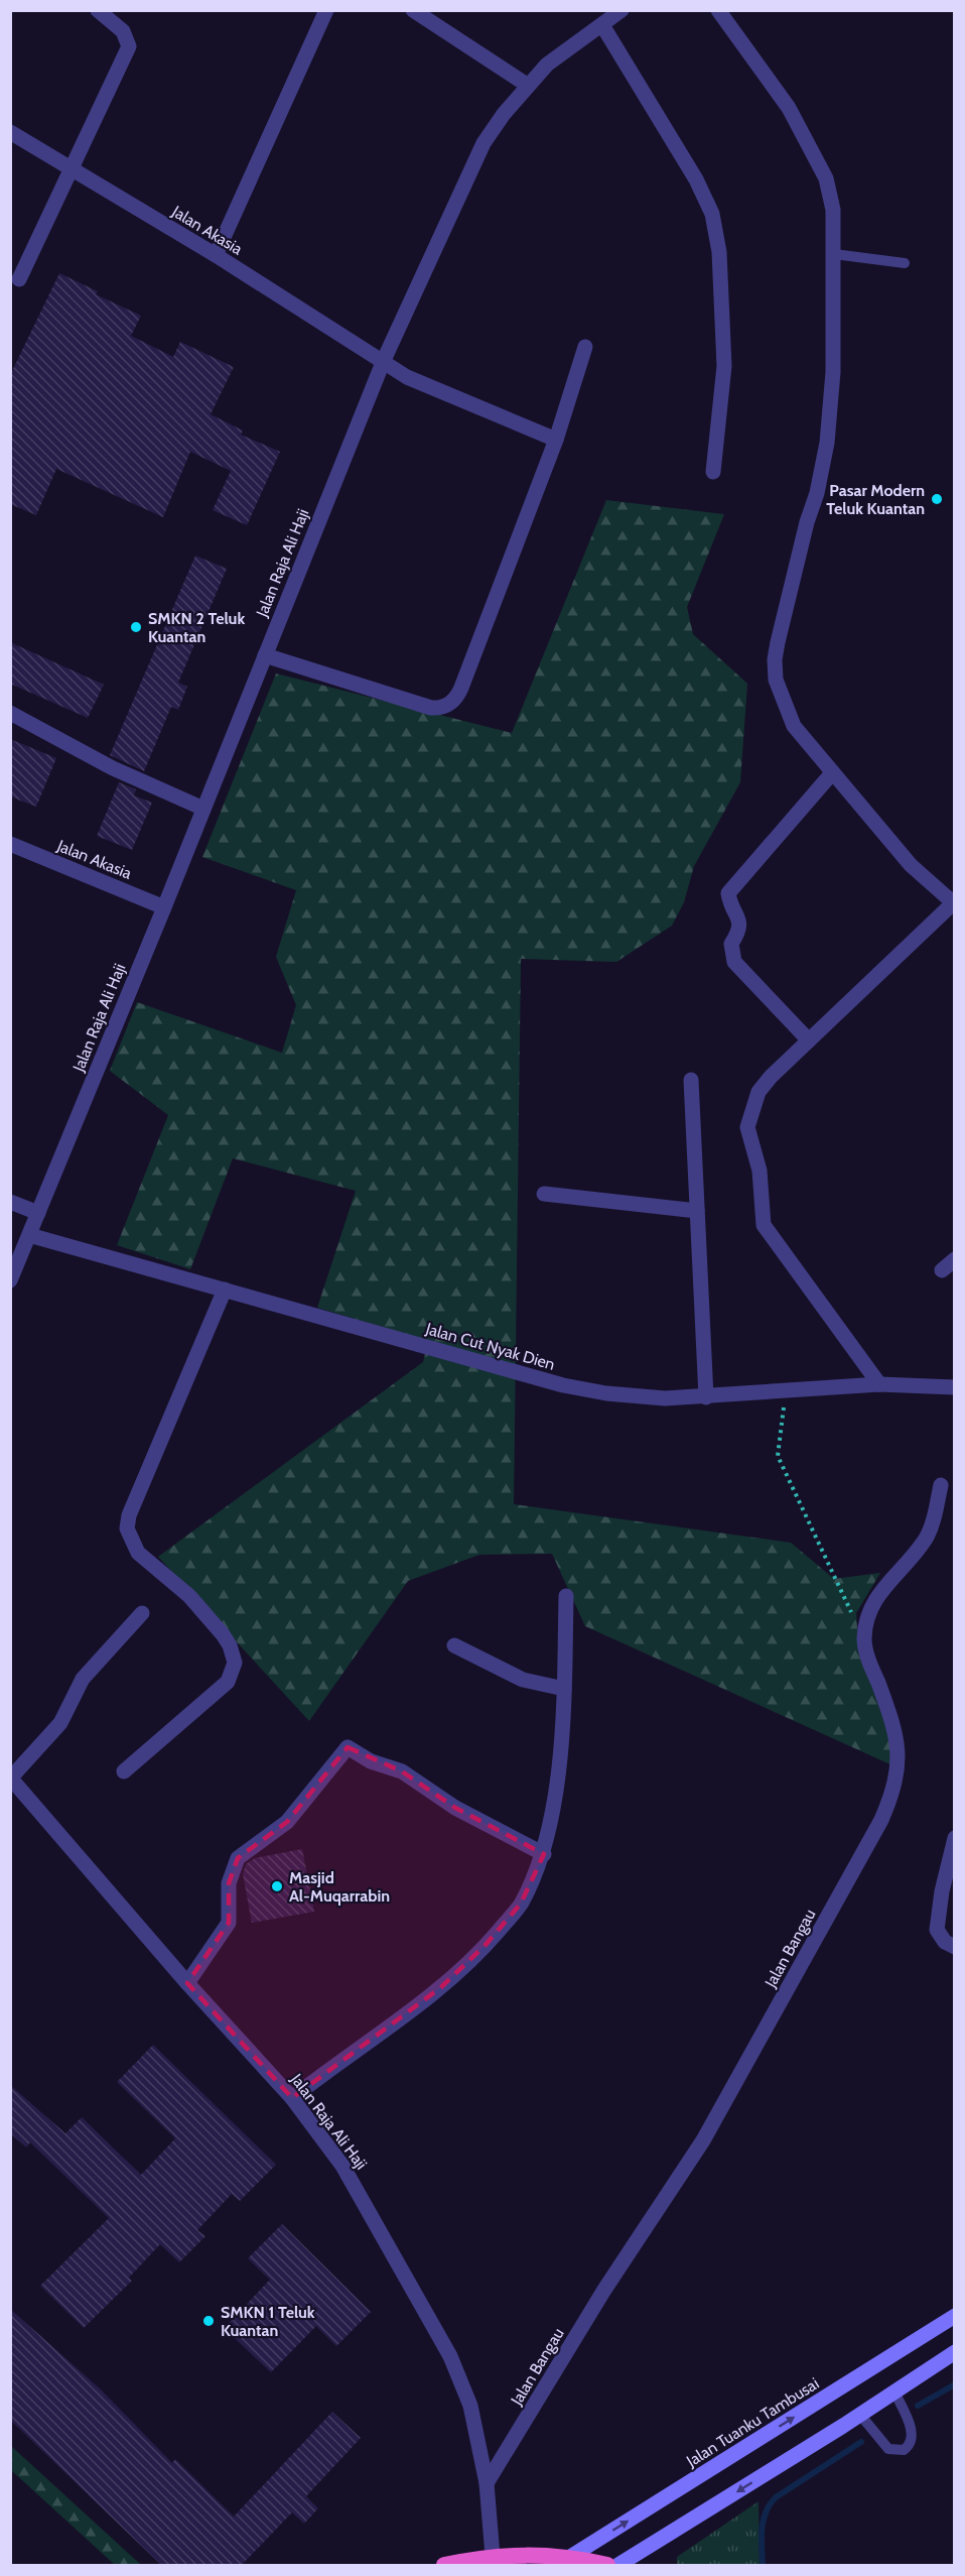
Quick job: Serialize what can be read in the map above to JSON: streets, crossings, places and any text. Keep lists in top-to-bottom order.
{
  "streets": {
    "main road": ["Jalan Tuanku Tambusai"],
    "street": [
      "Jalan Akasia",
      "Jalan Raja Ali Haji",
      "Jalan Cut Nyak Dien",
      "Jalan Bangau"
    ]
  },
  "crossings": [
    ["Jalan Akasia", "Jalan Raja Ali Haji"],
    ["Jalan Raja Ali Haji", "Jalan Cut Nyak Dien"],
    ["Jalan Raja Ali Haji", "Jalan Bangau"]
  ],
  "places": [
    "Pasar Modern Teluk Kuantan",
    "SMKN 2 Teluk Kuantan",
    "Masjid Al-Muqarrabin",
    "SMKN 1 Teluk Kuantan"
  ]
}
